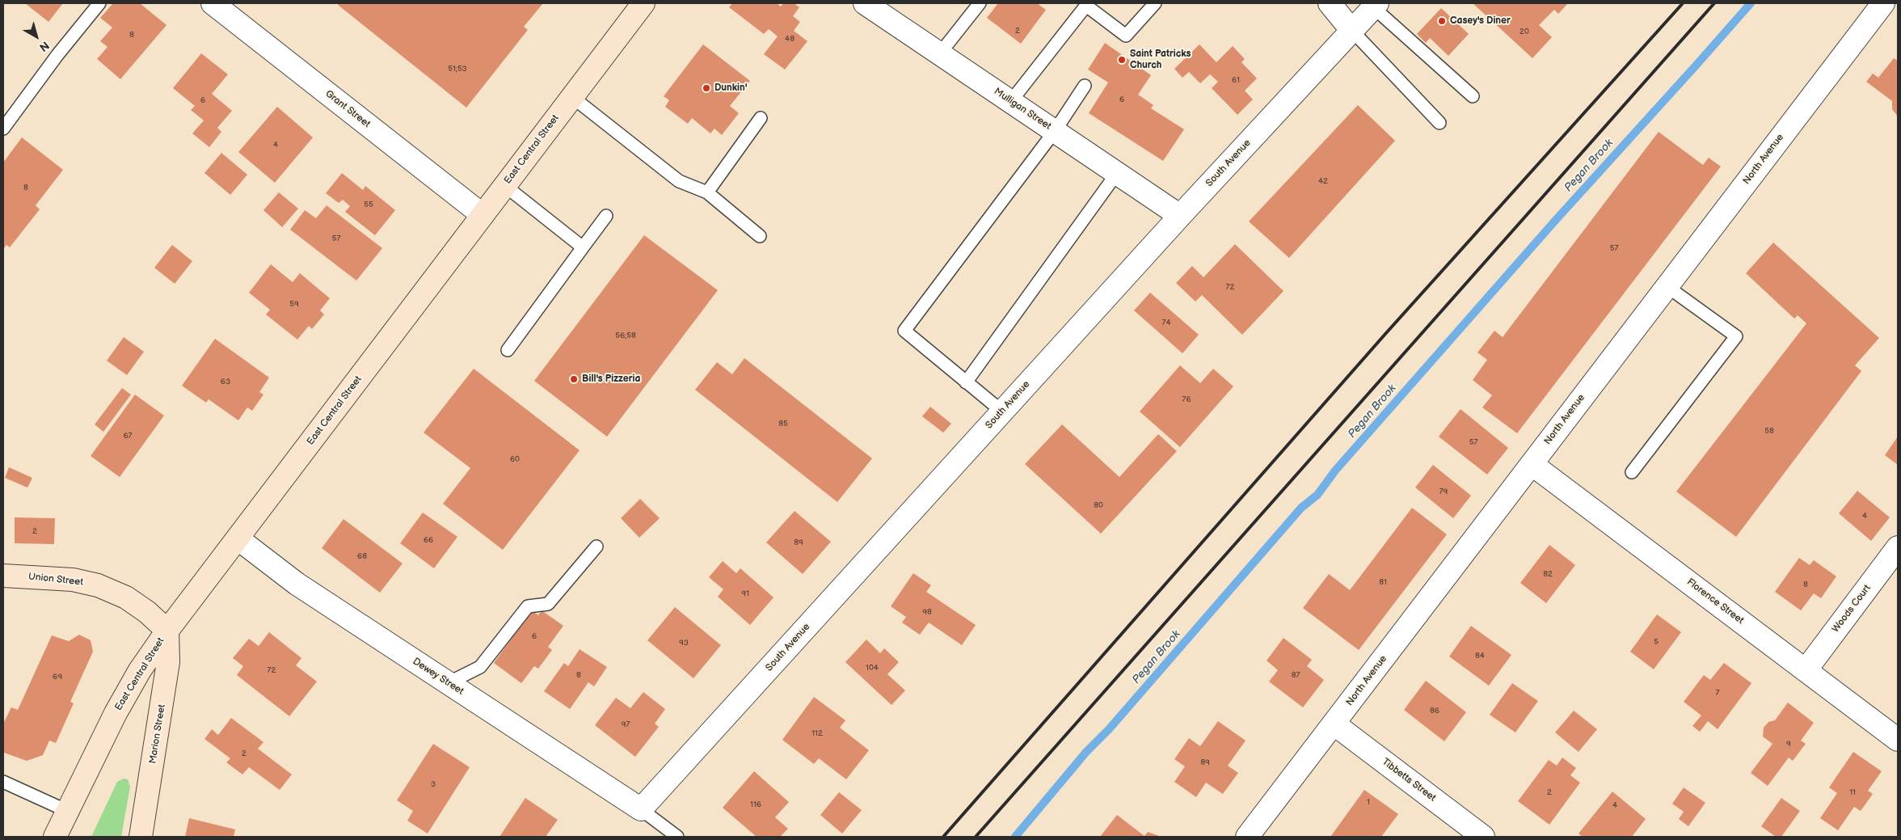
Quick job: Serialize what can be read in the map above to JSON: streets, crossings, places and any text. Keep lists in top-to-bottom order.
{
  "streets": {
    "main road": ["East Central Street", "Union Street", "Marion Street"],
    "street": [
      "Grant Street",
      "Mulligan Street",
      "North Avenue",
      "South Avenue",
      "Florence Street",
      "Woods Court",
      "Dewey Street",
      "Tibbetts Street"
    ]
  },
  "crossings": [
    ["Grant Street", "East Central Street"],
    ["Mulligan Street", "South Avenue"],
    ["East Central Street", "Union Street"],
    ["East Central Street", "Dewey Street"],
    ["East Central Street", "Marion Street"],
    ["North Avenue", "Florence Street"],
    ["North Avenue", "Tibbetts Street"],
    ["South Avenue", "Dewey Street"],
    ["Union Street", "Marion Street"],
    ["Florence Street", "Woods Court"]
  ],
  "water": ["Pegan Brook"],
  "places": [
    "Casey's Diner",
    "Saint Patricks Church",
    "Dunkin'",
    "Bill's Pizzeria"
  ],
  "house_numbers": [
    "2",
    "20",
    "8",
    "48",
    "51;53",
    "61",
    "6",
    "6",
    "4",
    "42",
    "8",
    "55",
    "57",
    "57",
    "72",
    "59",
    "74",
    "56;58",
    "63",
    "76",
    "85",
    "58",
    "67",
    "57",
    "60",
    "79",
    "80",
    "4",
    "2",
    "66",
    "89",
    "68",
    "82",
    "81",
    "8",
    "91",
    "98",
    "6",
    "5",
    "93",
    "84",
    "104",
    "72",
    "8",
    "87",
    "69",
    "7",
    "86",
    "97",
    "112",
    "9",
    "2",
    "89",
    "3",
    "2",
    "11",
    "1",
    "116",
    "4"
  ],
  "north": "bottom right"
}
